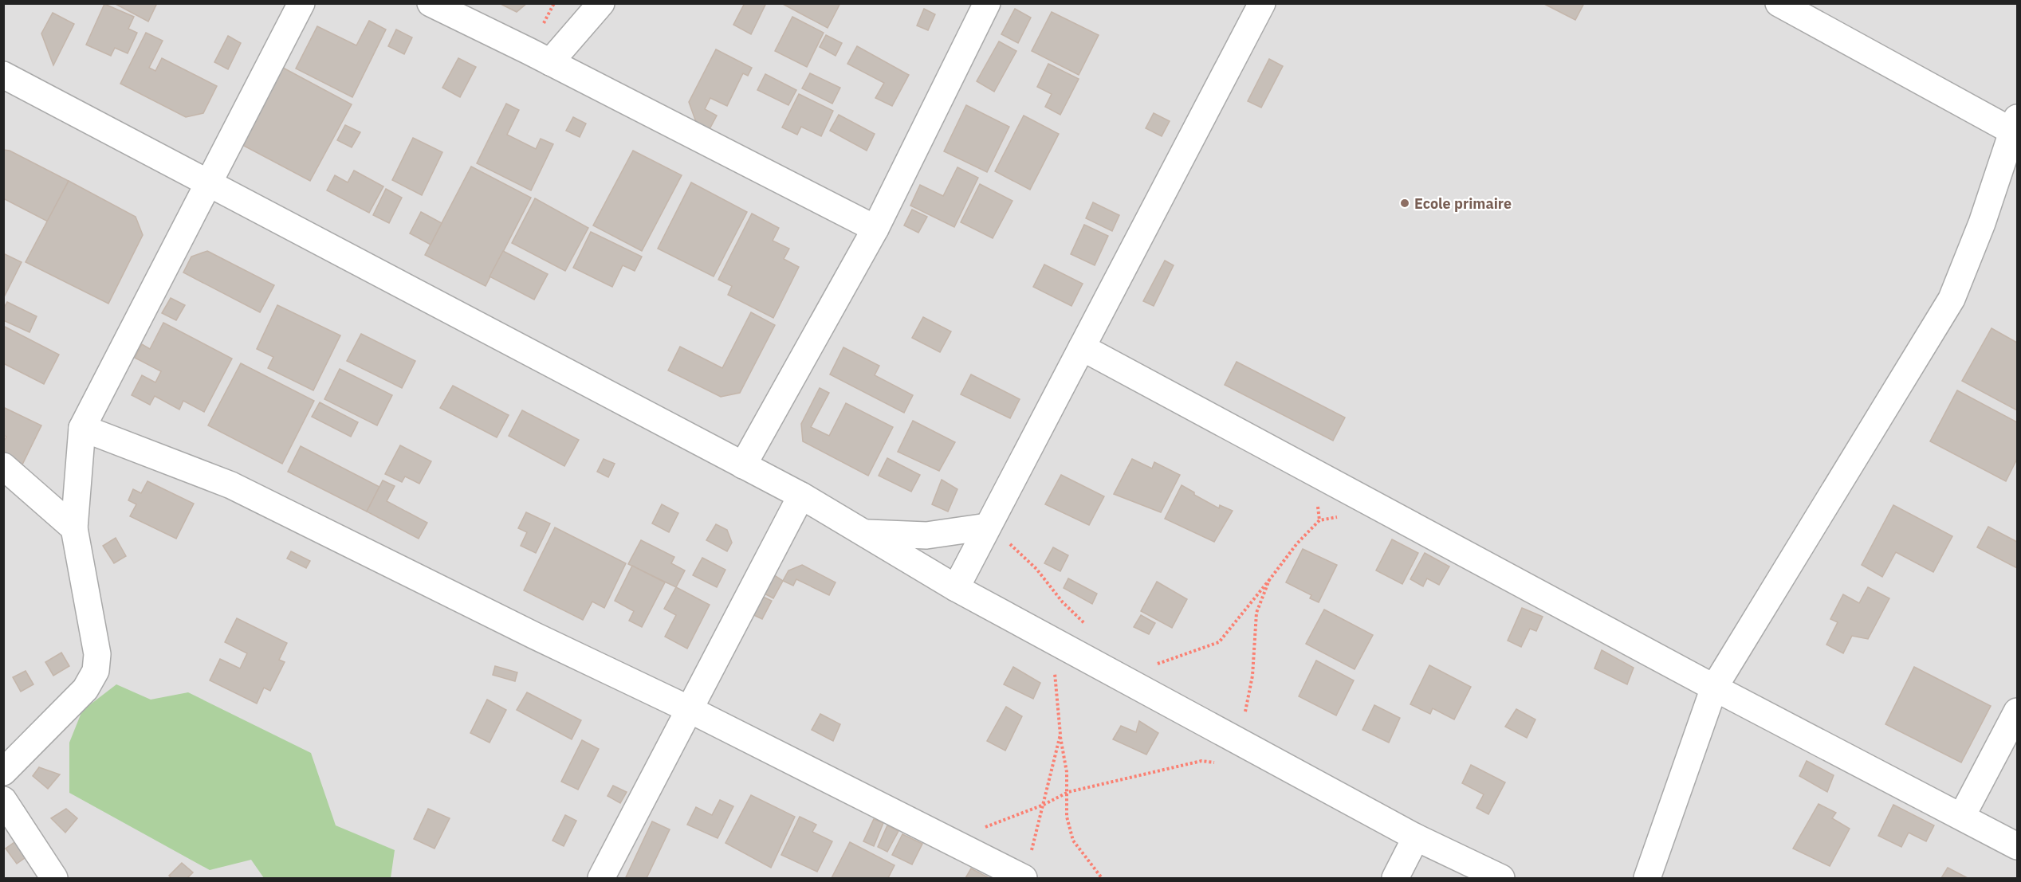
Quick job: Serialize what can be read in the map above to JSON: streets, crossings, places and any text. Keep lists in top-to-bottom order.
{
  "places": ["Ecole primaire"]
}
